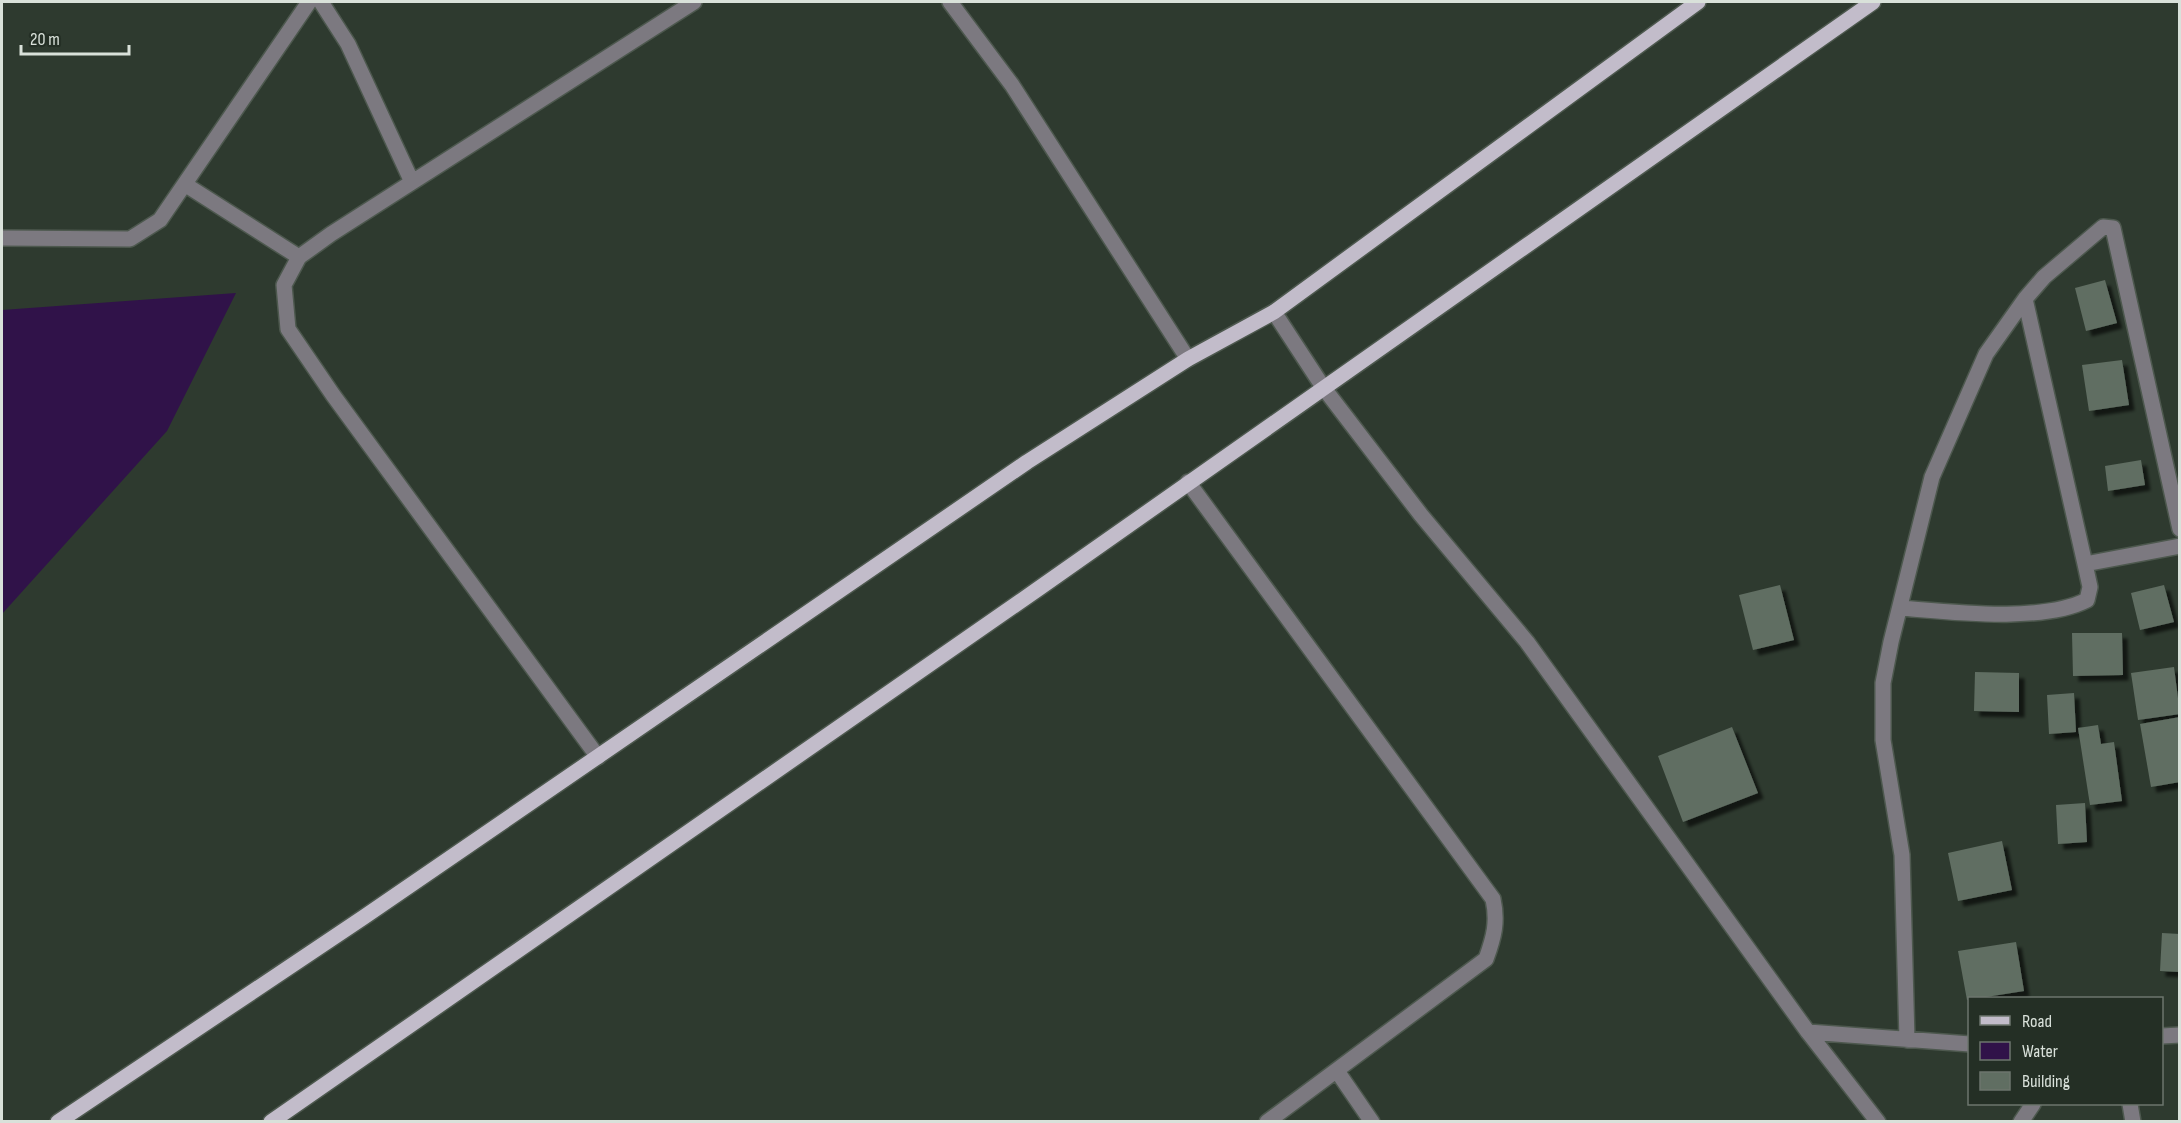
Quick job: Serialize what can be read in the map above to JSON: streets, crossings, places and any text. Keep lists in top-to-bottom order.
{
  "legend": ["Road", "Water", "Building"],
  "scale_bar": "20 m"
}
